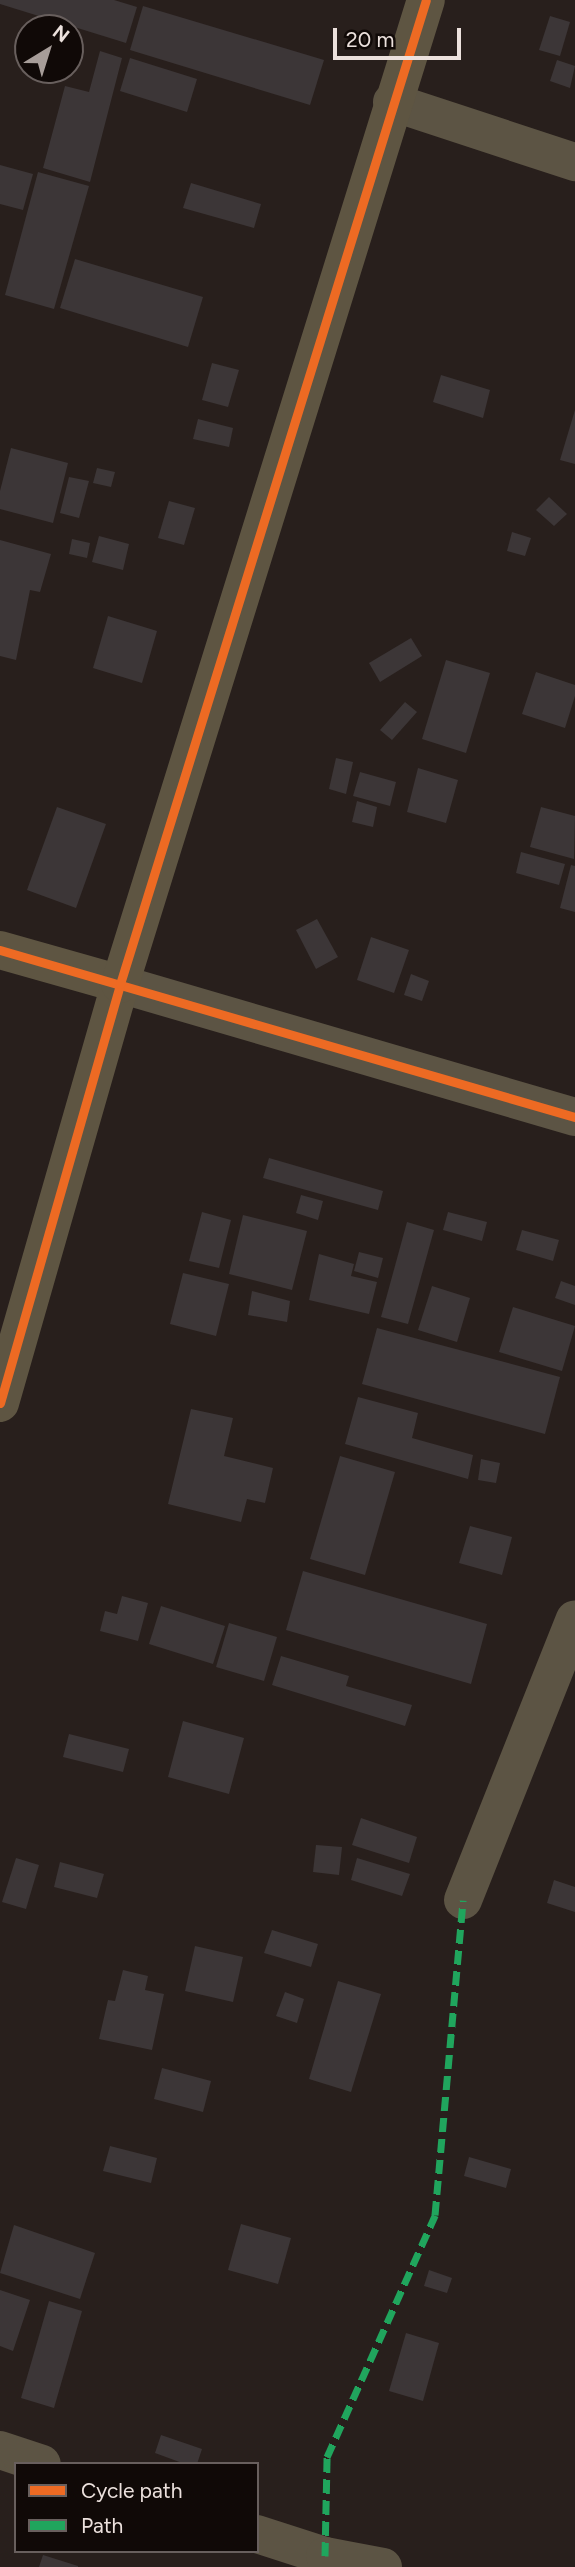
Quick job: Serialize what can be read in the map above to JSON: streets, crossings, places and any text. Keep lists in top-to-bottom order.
{
  "legend": ["Cycle path", "Path"],
  "scale_bar": "20 m",
  "north": "top right"
}
